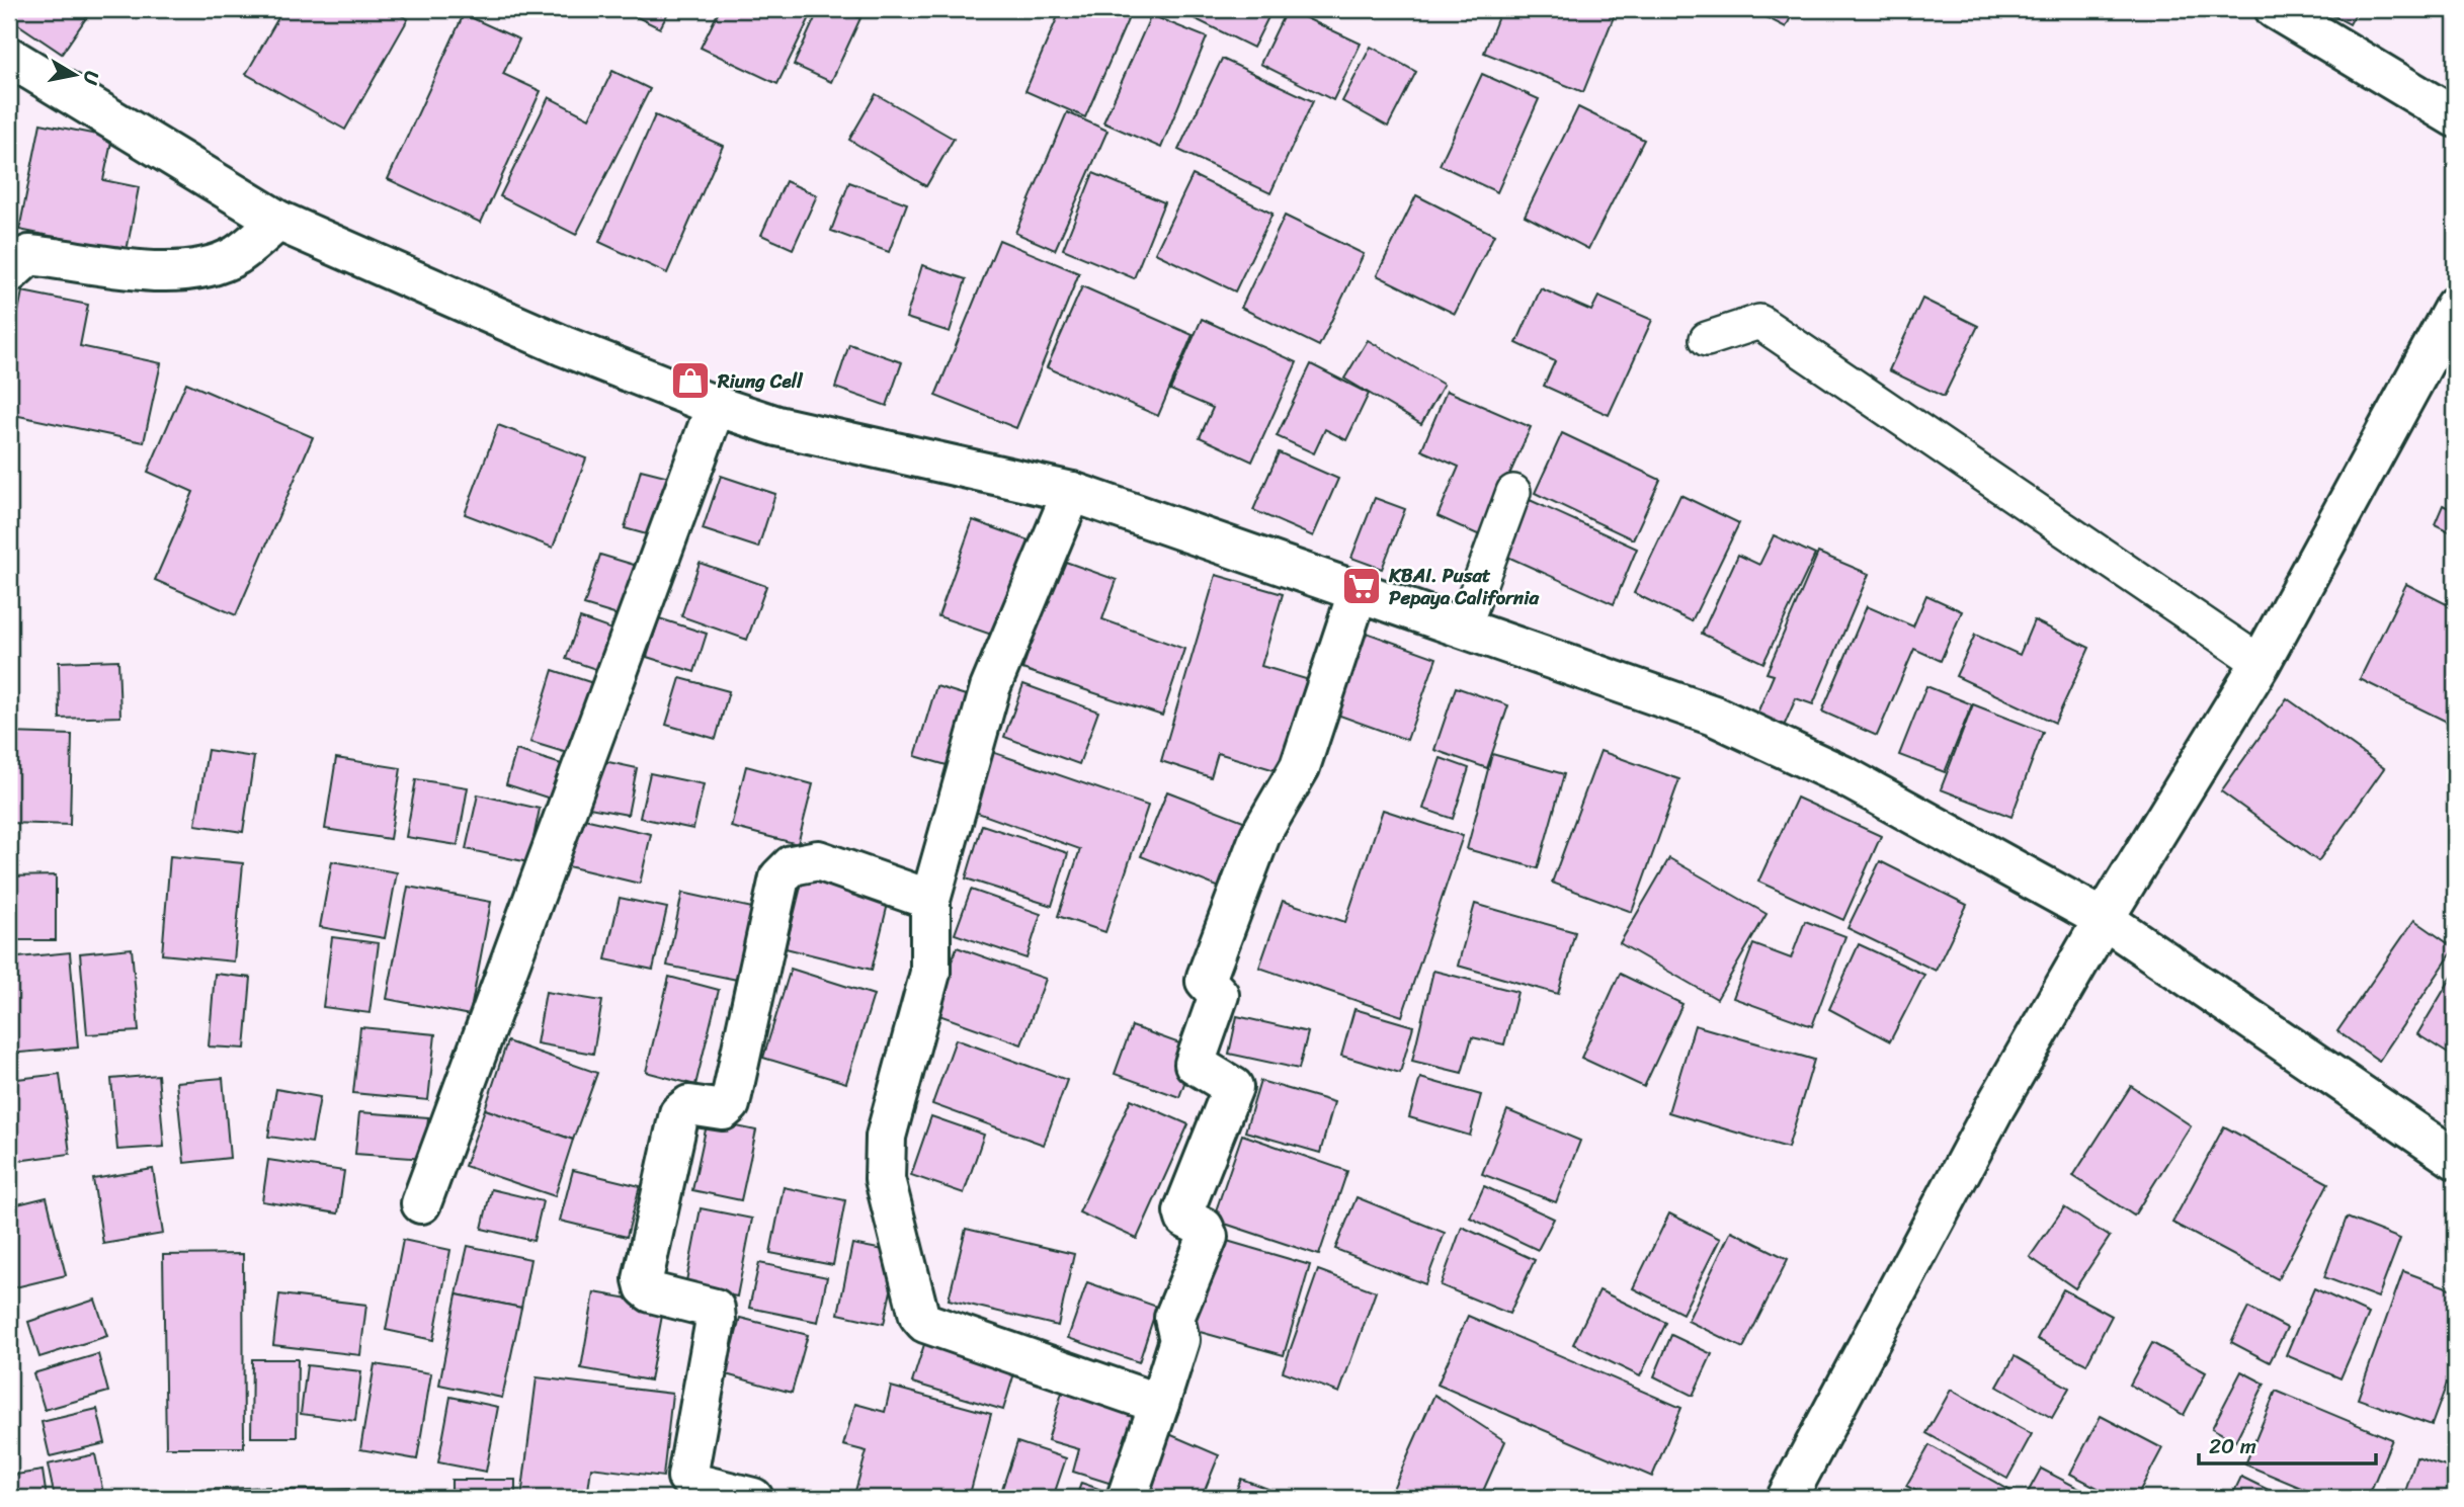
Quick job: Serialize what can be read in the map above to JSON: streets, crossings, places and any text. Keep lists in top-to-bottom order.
{
  "places": {
    "shop": ["Riung Cell"],
    "supermarket": ["KBAI. Pusat Pepaya California"]
  },
  "scale_bar": "20 m",
  "north": "right"
}
